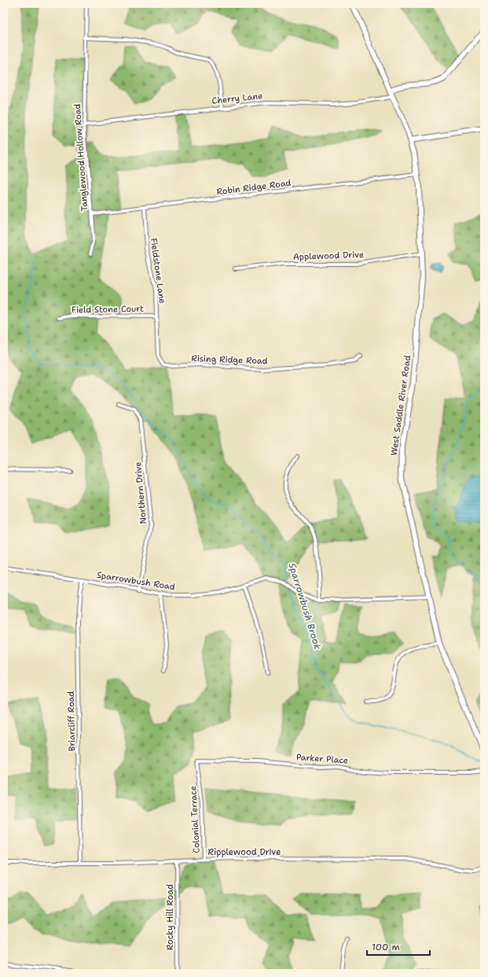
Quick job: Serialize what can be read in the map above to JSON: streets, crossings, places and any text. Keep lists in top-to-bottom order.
{
  "streets": {
    "street": [
      "Cherry Lane",
      "Tanglewood Hollow Road",
      "Robin Ridge Road",
      "Applewood Drive",
      "Fieldstone Lane",
      "Field Stone Court",
      "Rising Ridge Road",
      "West Saddle River Road",
      "Northern Drive",
      "Sparrowbush Road",
      "Briarcliff Road",
      "Parker Place",
      "Colonial Terrace",
      "Ripplewood Drive",
      "Rocky Hill Road"
    ]
  },
  "crossings": [
    ["Cherry Lane", "Tanglewood Hollow Road"],
    ["Cherry Lane", "West Saddle River Road"],
    ["Tanglewood Hollow Road", "Robin Ridge Road"],
    ["Robin Ridge Road", "Fieldstone Lane"],
    ["Robin Ridge Road", "West Saddle River Road"],
    ["Applewood Drive", "West Saddle River Road"],
    ["Fieldstone Lane", "Field Stone Court"],
    ["Fieldstone Lane", "Rising Ridge Road"],
    ["West Saddle River Road", "Sparrowbush Road"],
    ["Northern Drive", "Sparrowbush Road"],
    ["Sparrowbush Road", "Briarcliff Road"],
    ["Briarcliff Road", "Ripplewood Drive"],
    ["Parker Place", "Colonial Terrace"],
    ["Colonial Terrace", "Ripplewood Drive"],
    ["Ripplewood Drive", "Rocky Hill Road"]
  ],
  "water": ["Sparrowbush Brook"],
  "scale_bar": "100 m"
}
